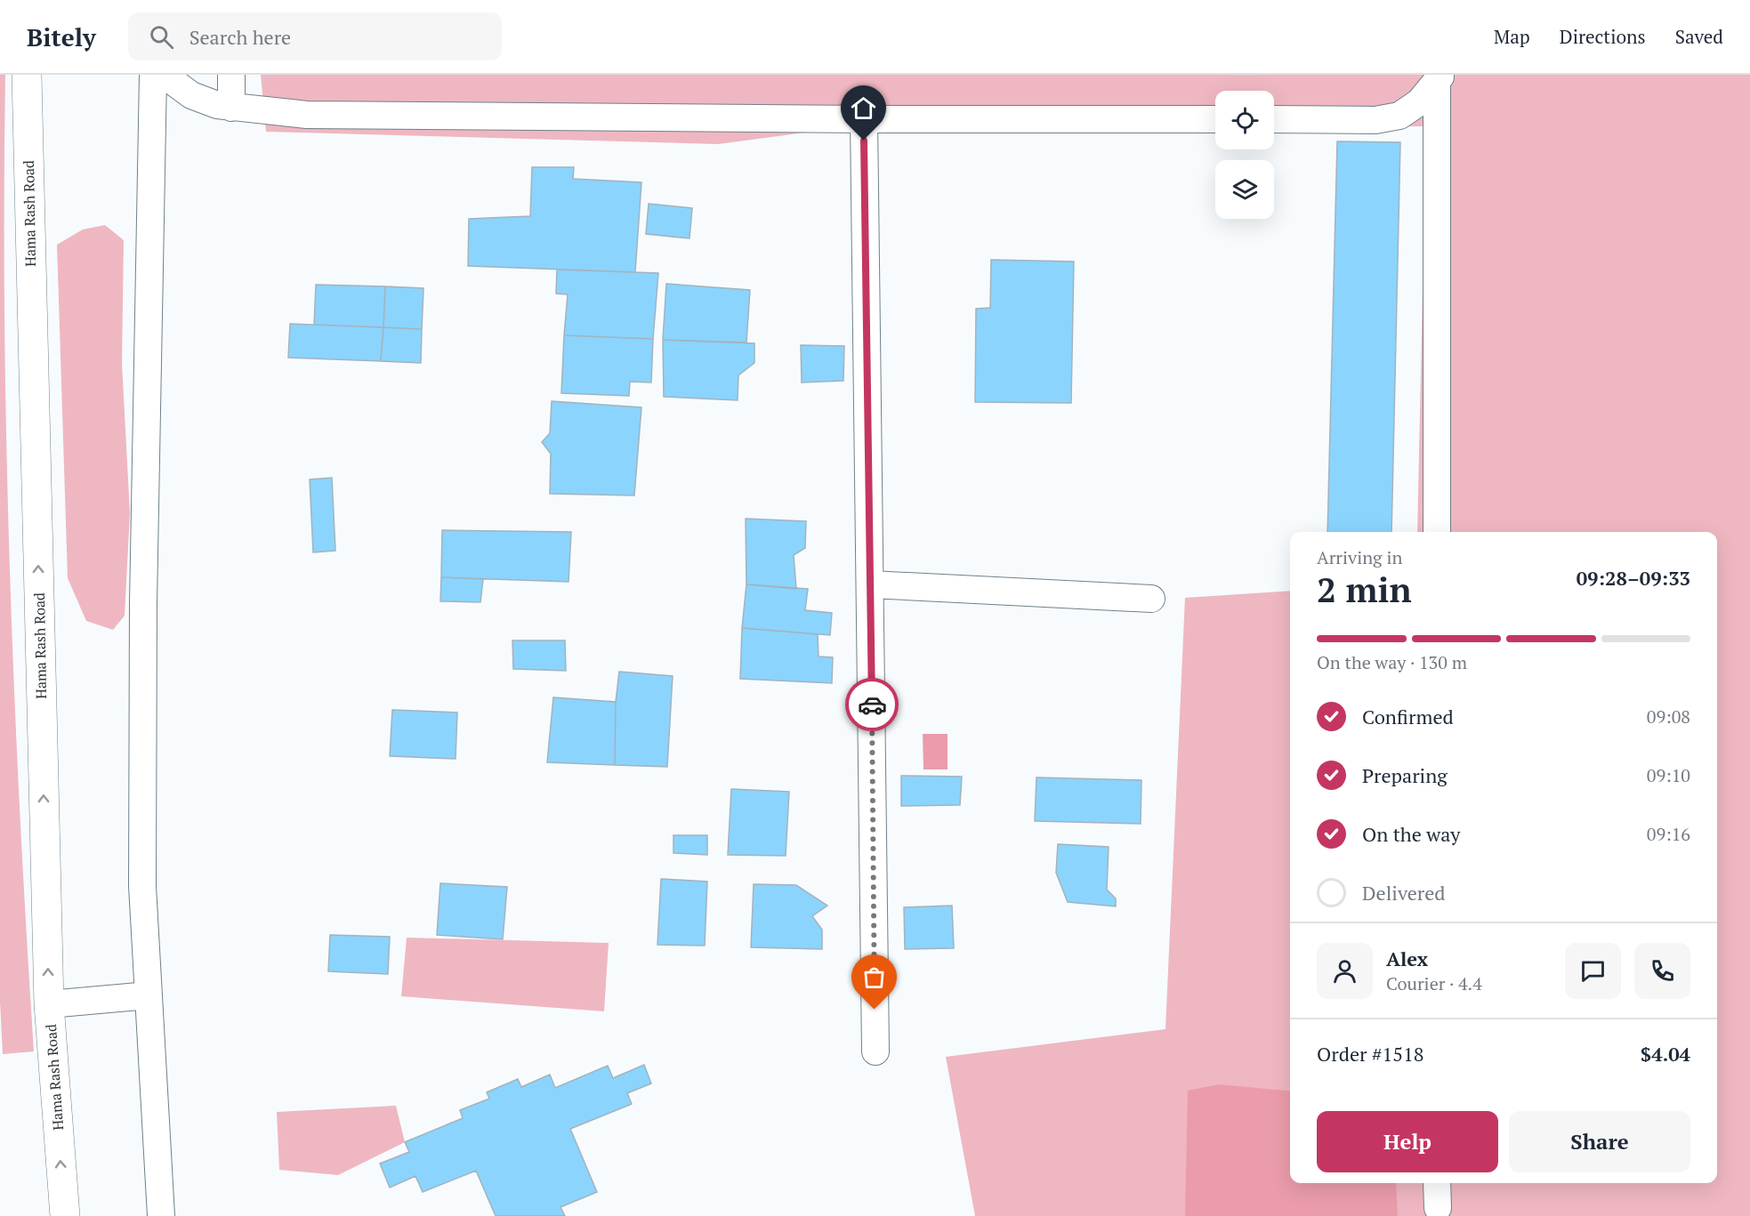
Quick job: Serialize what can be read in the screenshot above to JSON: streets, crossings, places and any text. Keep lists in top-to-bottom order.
{
  "streets": {
    "highway": ["Hama Rash Road"]
  },
  "one_way": ["Hama Rash Road"],
  "page": {
    "header": "Bitely",
    "search": "Search here",
    "nav": ["Map", "Directions", "Saved"],
    "heading": ["2 min", "Arriving in", "09:28–09:33"],
    "panel": [
      "Alex",
      "Courier · 4.4",
      "Order #1518",
      "$4.04"
    ],
    "bar": "On the way · 130 m",
    "list": [
      ["Confirmed", "09:08"],
      ["Preparing", "09:10"],
      ["On the way", "09:16"],
      "Delivered"
    ],
    "buttons": ["Help", "Share"]
  }
}
